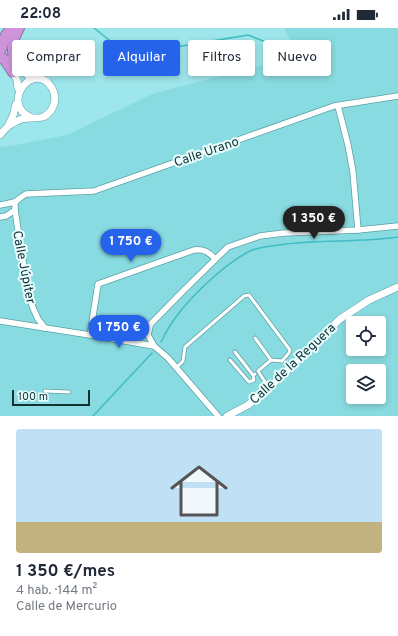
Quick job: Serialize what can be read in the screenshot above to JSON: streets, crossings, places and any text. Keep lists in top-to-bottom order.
{
  "streets": {
    "street": ["Calle Urano", "Calle Júpiter", "Calle de la Reguera"]
  },
  "crossings": [
    ["Calle Urano", "Calle Júpiter"]
  ],
  "scale_bar": "100 m",
  "page": {
    "status": "22:08",
    "chip": [
      "Comprar",
      "Alquilar",
      "Filtros",
      "Nuevo"
    ],
    "price": ["1 350 €", "1 750 €", "1 750 €"],
    "scale": "100 m",
    "list": [
      {
        "name": "1 350 €/mes",
        "note": "4 hab. · 144 m² · Calle de Mercurio"
      }
    ]
  }
}
